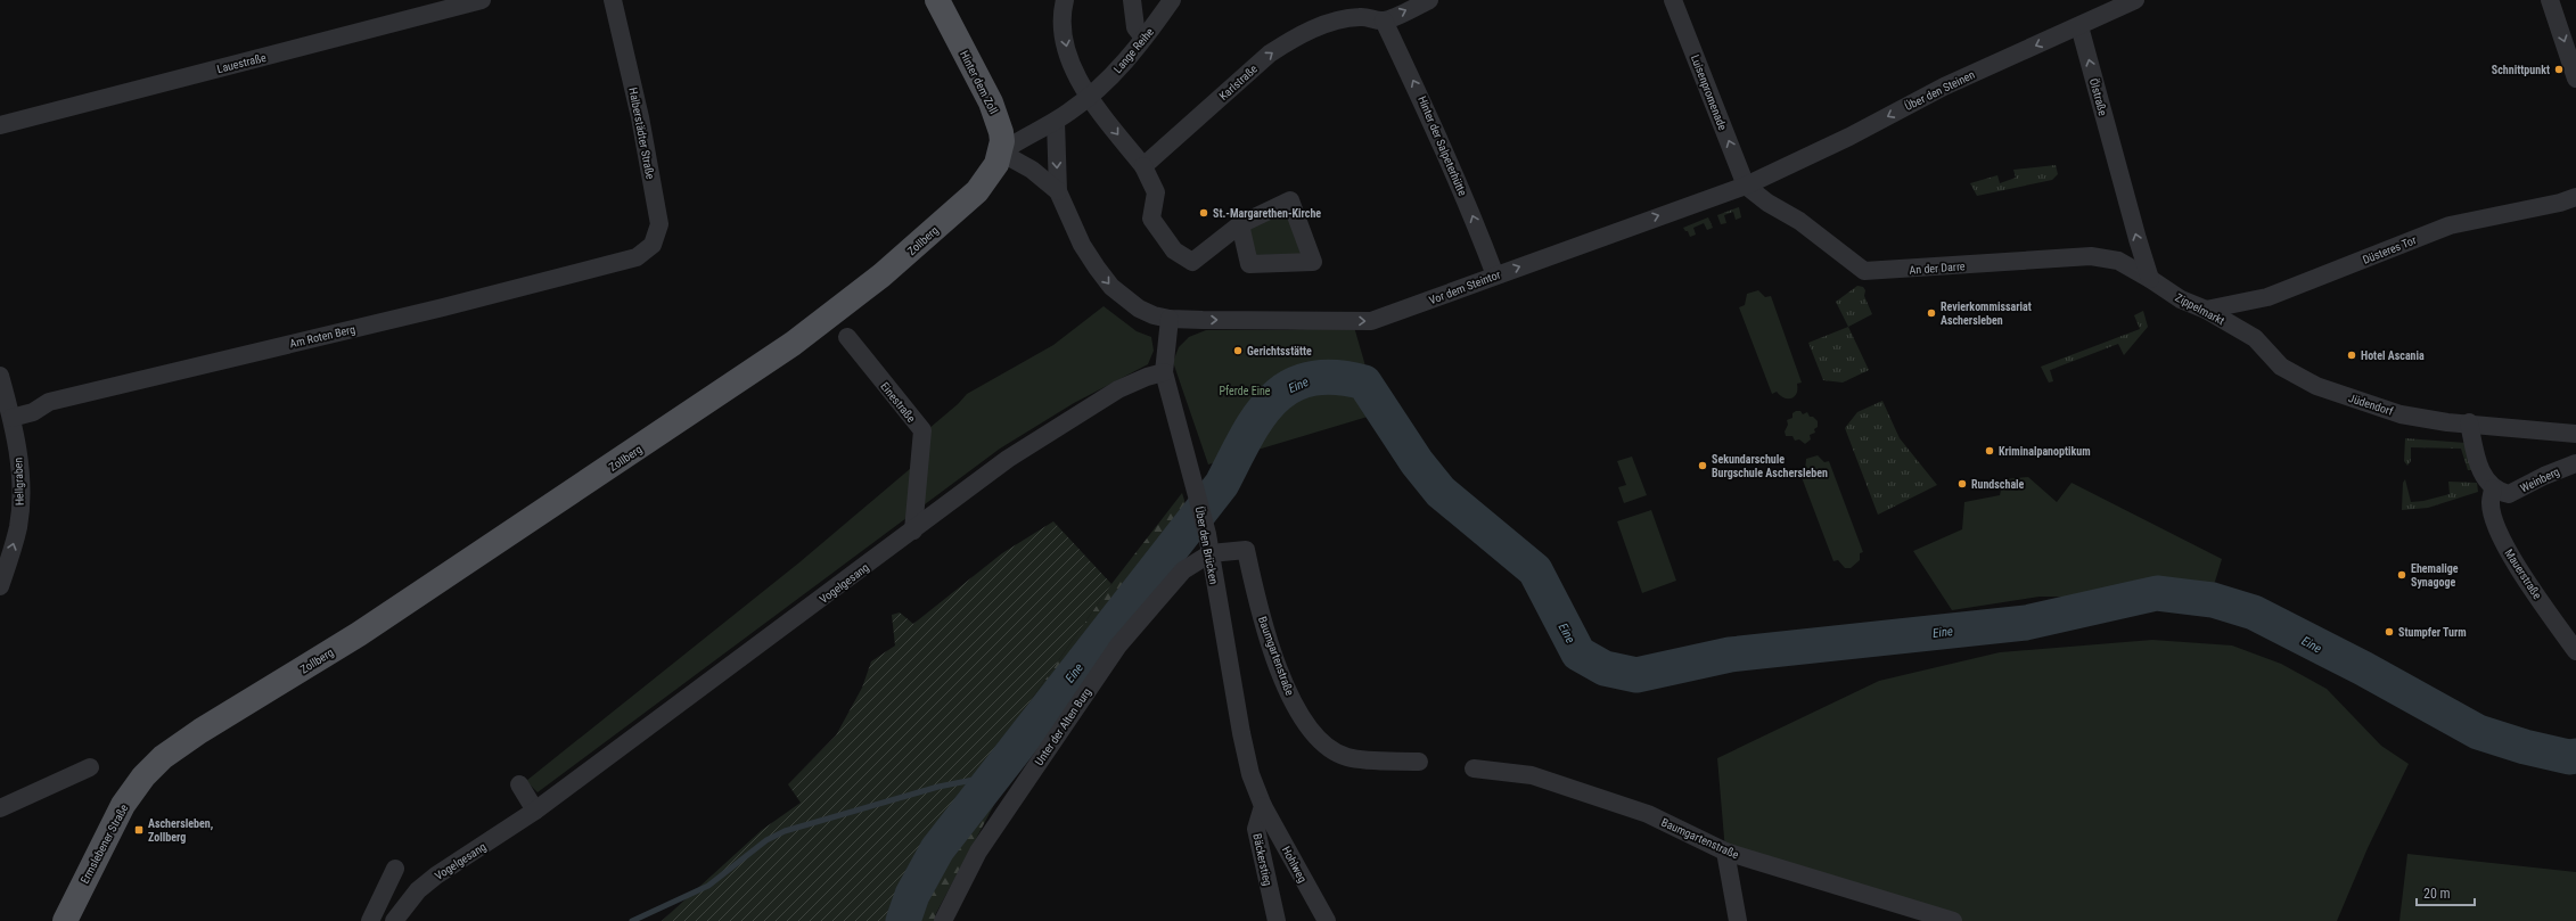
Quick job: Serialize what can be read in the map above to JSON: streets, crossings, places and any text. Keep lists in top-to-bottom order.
{
  "streets": {
    "main road": ["Hinter dem Zoll", "Zollberg", "Ermslebener Straße"],
    "street": [
      "Lange Reihe",
      "Lauestraße",
      "Karlstraße",
      "Über den Steinen",
      "Luisenpromenade",
      "Ölstraße",
      "Halberstädter Straße",
      "Hinter der Salpeterhütte",
      "Düsteres Tor",
      "An der Darre",
      "Vor dem Steintor",
      "Zippelmarkt",
      "Am Roten Berg",
      "Einestraße",
      "Jüdendorf",
      "Weinberg",
      "Hellgraben",
      "Über den Brücken",
      "Mauerstraße",
      "Vogelgesang",
      "Baumgartenstraße",
      "Unter der Alten Burg",
      "Bäckerstieg",
      "Hohlweg"
    ]
  },
  "crossings": [
    ["Lange Reihe", "Hinter dem Zoll"],
    ["Lange Reihe", "Zollberg"],
    ["Hinter dem Zoll", "Zollberg"],
    ["Karlstraße", "Hinter der Salpeterhütte"],
    ["Über den Steinen", "Luisenpromenade"],
    ["Über den Steinen", "Ölstraße"],
    ["Über den Steinen", "An der Darre"],
    ["Über den Steinen", "Vor dem Steintor"],
    ["Luisenpromenade", "An der Darre"],
    ["Luisenpromenade", "Vor dem Steintor"],
    ["Ölstraße", "An der Darre"],
    ["Ölstraße", "Zippelmarkt"],
    ["Halberstädter Straße", "Am Roten Berg"],
    ["Hinter der Salpeterhütte", "Vor dem Steintor"],
    ["Zollberg", "Ermslebener Straße"],
    ["Düsteres Tor", "Zippelmarkt"],
    ["An der Darre", "Vor dem Steintor"],
    ["An der Darre", "Zippelmarkt"],
    ["Vor dem Steintor", "Über den Brücken"],
    ["Zippelmarkt", "Jüdendorf"],
    ["Am Roten Berg", "Hellgraben"],
    ["Einestraße", "Vogelgesang"],
    ["Weinberg", "Mauerstraße"],
    ["Über den Brücken", "Vogelgesang"],
    ["Über den Brücken", "Baumgartenstraße"],
    ["Über den Brücken", "Unter der Alten Burg"],
    ["Über den Brücken", "Bäckerstieg"],
    ["Über den Brücken", "Hohlweg"],
    ["Baumgartenstraße", "Unter der Alten Burg"],
    ["Bäckerstieg", "Hohlweg"]
  ],
  "one_way": [
    "Karlstraße",
    "Über den Steinen",
    "Luisenpromenade",
    "Ölstraße",
    "Hinter der Salpeterhütte",
    "Vor dem Steintor",
    "Hellgraben"
  ],
  "water": ["Eine"],
  "parks": ["Pferde Eine"],
  "places": {
    "other": [
      "Schnittpunkt",
      "St.-Margarethen-Kirche",
      "Revierkommissariat Aschersleben",
      "Gerichtsstätte",
      "Hotel Ascania",
      "Kriminalpanoptikum",
      "Sekundarschule Burgschule Aschersleben",
      "Rundschale",
      "Ehemalige Synagoge",
      "Stumpfer Turm"
    ],
    "transit": ["Aschersleben, Zollberg"]
  },
  "scale_bar": "20 m"
}
